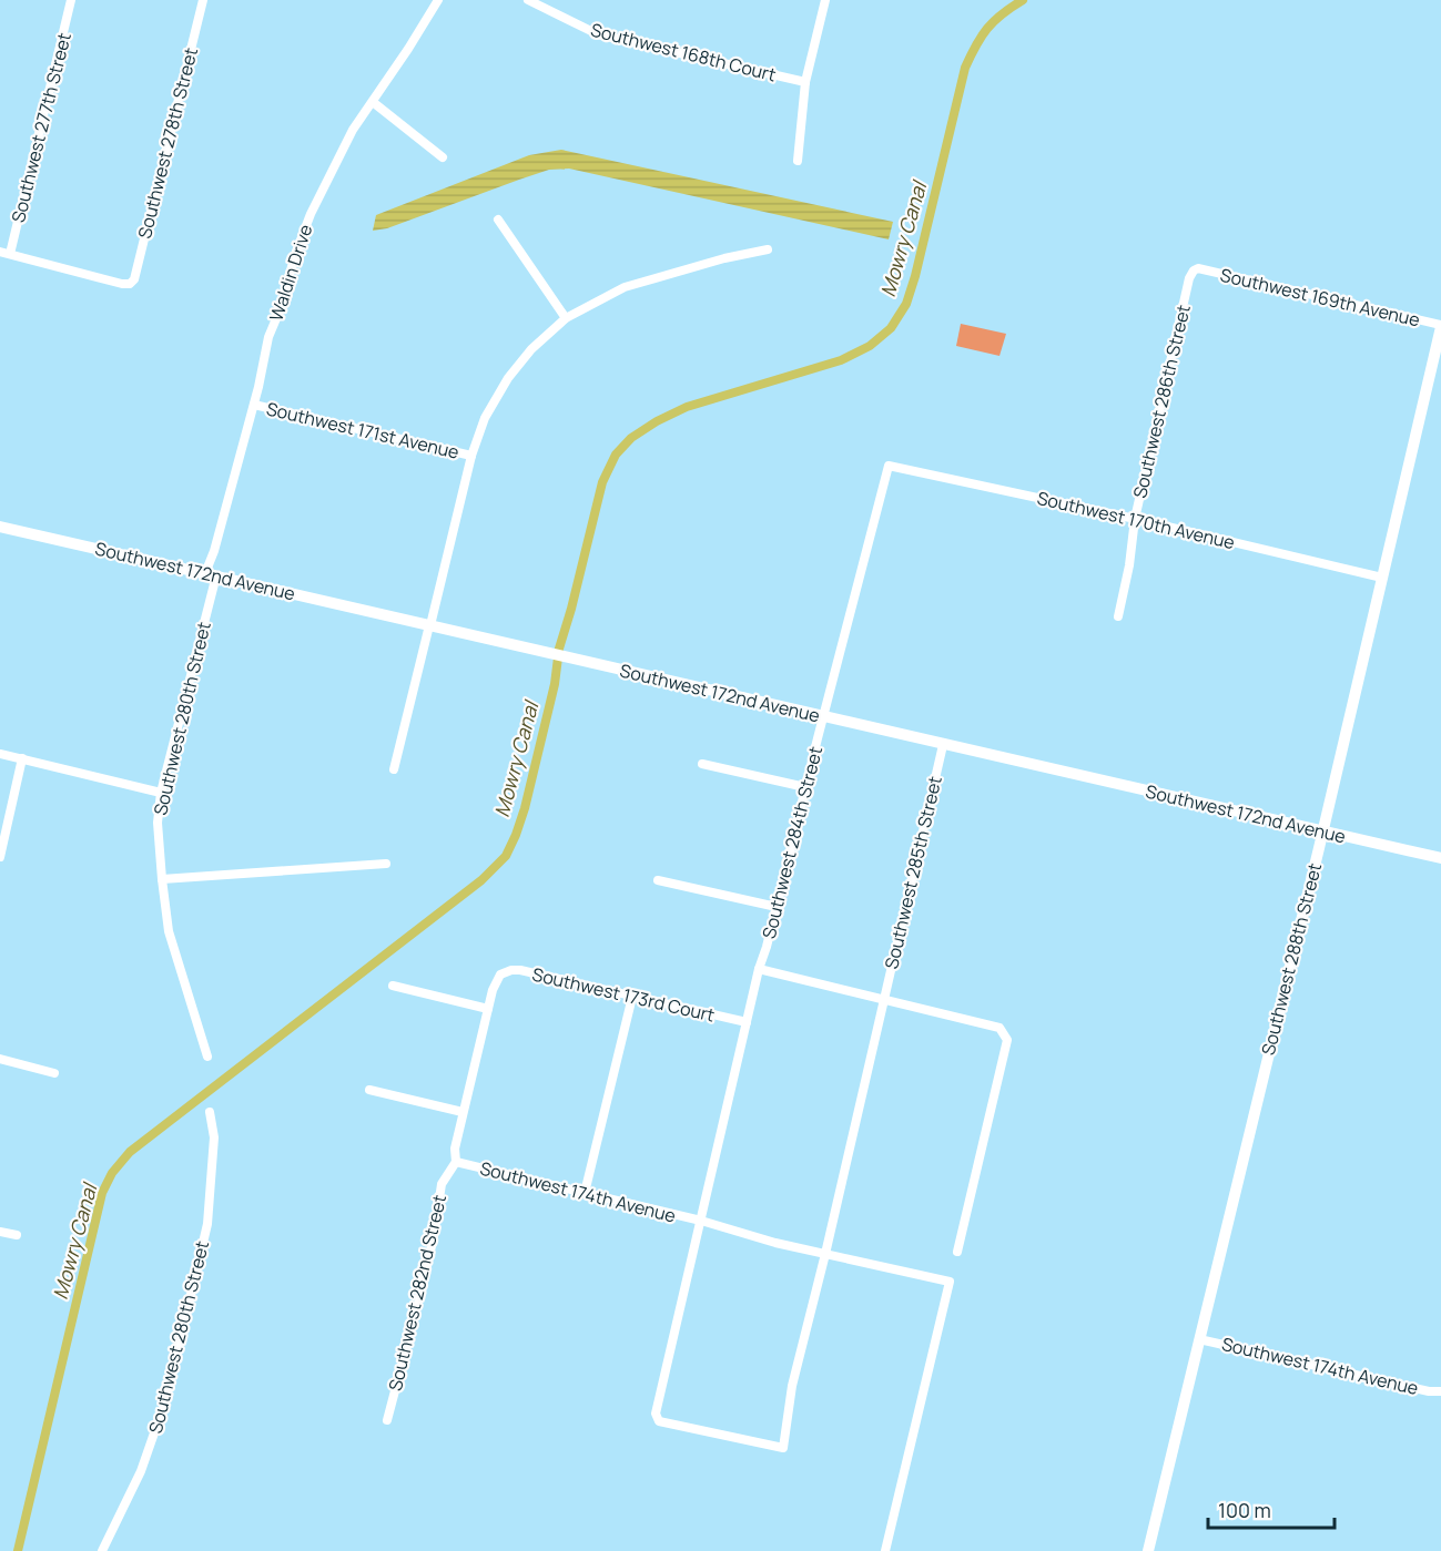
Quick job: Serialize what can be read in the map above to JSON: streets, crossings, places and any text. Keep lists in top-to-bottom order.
{
  "streets": {
    "street": [
      "Southwest 168th Court",
      "Southwest 277th Street",
      "Southwest 278th Street",
      "Waldin Drive",
      "Southwest 169th Avenue",
      "Southwest 286th Street",
      "Southwest 171st Avenue",
      "Southwest 170th Avenue",
      "Southwest 172nd Avenue",
      "Southwest 280th Street",
      "Southwest 284th Street",
      "Southwest 285th Street",
      "Southwest 288th Street",
      "Southwest 173rd Court",
      "Southwest 174th Avenue",
      "Southwest 282nd Street"
    ]
  },
  "crossings": [
    ["Southwest 277th Street", "Southwest 278th Street"],
    ["Waldin Drive", "Southwest 171st Avenue"],
    ["Waldin Drive", "Southwest 172nd Avenue"],
    ["Waldin Drive", "Southwest 280th Street"],
    ["Southwest 169th Avenue", "Southwest 286th Street"],
    ["Southwest 169th Avenue", "Southwest 288th Street"],
    ["Southwest 286th Street", "Southwest 170th Avenue"],
    ["Southwest 170th Avenue", "Southwest 284th Street"],
    ["Southwest 170th Avenue", "Southwest 288th Street"],
    ["Southwest 172nd Avenue", "Southwest 280th Street"],
    ["Southwest 172nd Avenue", "Southwest 284th Street"],
    ["Southwest 172nd Avenue", "Southwest 285th Street"],
    ["Southwest 172nd Avenue", "Southwest 288th Street"],
    ["Southwest 284th Street", "Southwest 285th Street"],
    ["Southwest 284th Street", "Southwest 173rd Court"],
    ["Southwest 284th Street", "Southwest 174th Avenue"],
    ["Southwest 285th Street", "Southwest 174th Avenue"],
    ["Southwest 288th Street", "Southwest 174th Avenue"],
    ["Southwest 173rd Court", "Southwest 282nd Street"],
    ["Southwest 174th Avenue", "Southwest 282nd Street"]
  ],
  "water": ["Mowry Canal"],
  "scale_bar": "100 m"
}
